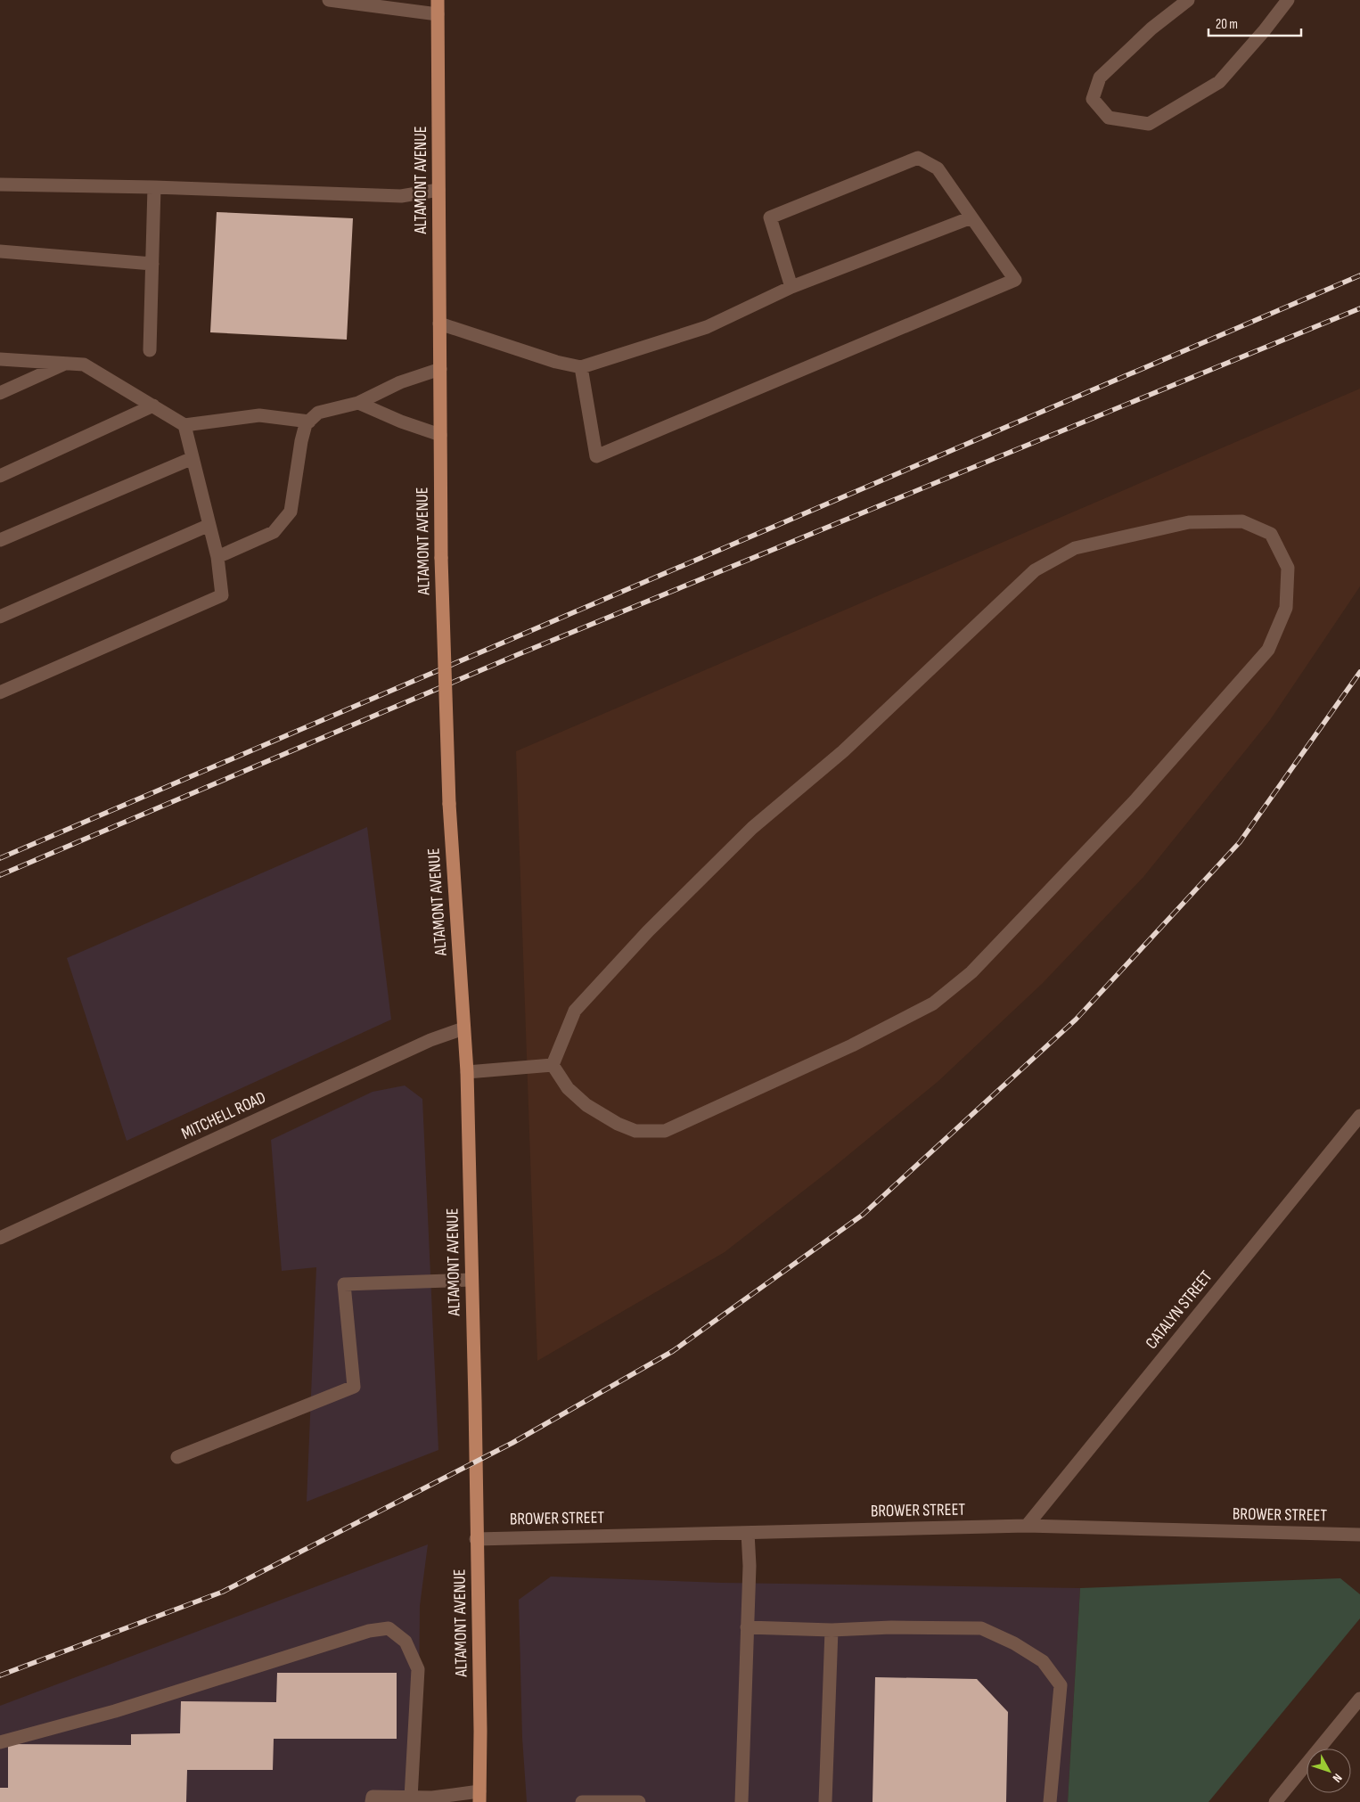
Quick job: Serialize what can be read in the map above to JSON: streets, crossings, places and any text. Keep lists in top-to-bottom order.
{
  "streets": {
    "main road": ["ALTAMONT AVENUE"],
    "street": ["MITCHELL ROAD", "CATALYN STREET", "BROWER STREET"]
  },
  "crossings": [
    ["ALTAMONT AVENUE", "MITCHELL ROAD"],
    ["ALTAMONT AVENUE", "BROWER STREET"],
    ["CATALYN STREET", "BROWER STREET"]
  ],
  "scale_bar": "20 m",
  "north": "bottom right"
}
